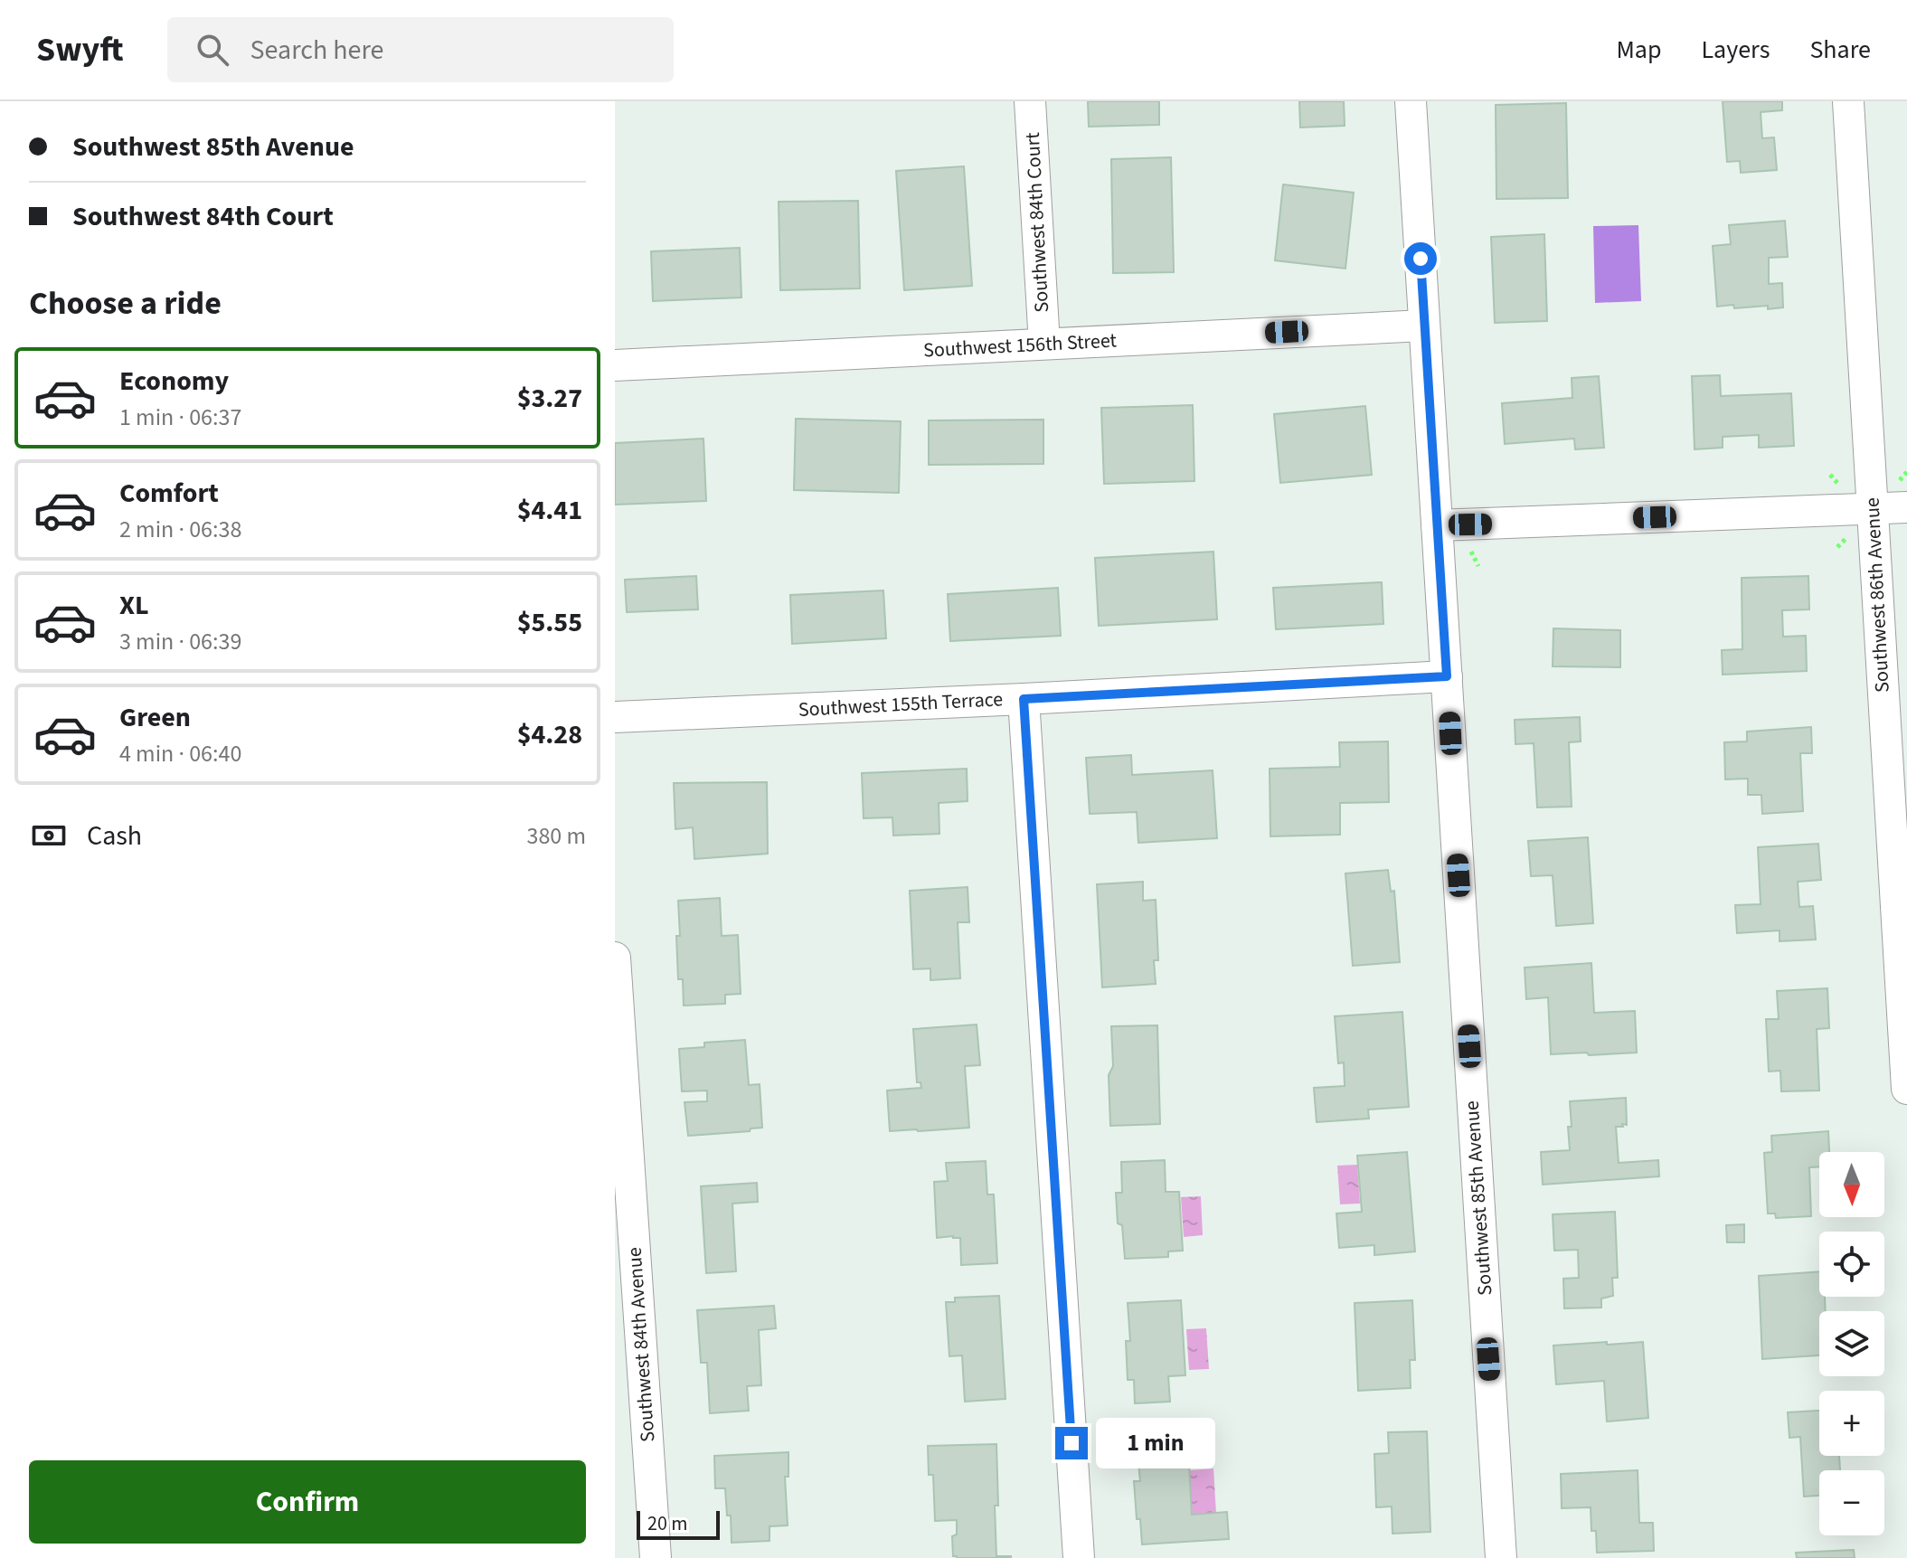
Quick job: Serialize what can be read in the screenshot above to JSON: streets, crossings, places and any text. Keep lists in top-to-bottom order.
{
  "streets": {
    "street": [
      "Southwest 84th Court",
      "Southwest 156th Street",
      "Southwest 86th Avenue",
      "Southwest 155th Terrace",
      "Southwest 85th Avenue",
      "Southwest 84th Avenue"
    ]
  },
  "crossings": [
    ["Southwest 84th Court", "Southwest 156th Street"],
    ["Southwest 156th Street", "Southwest 85th Avenue"],
    ["Southwest 155th Terrace", "Southwest 85th Avenue"]
  ],
  "scale_bar": "20 m",
  "north": "bottom",
  "page": {
    "header": "Swyft",
    "search": "Search here",
    "nav": ["Map", "Layers", "Share"],
    "banner": ["Southwest 85th Avenue", "Southwest 84th Court"],
    "heading": "Choose a ride",
    "list": [
      {
        "name": "Economy",
        "note": "1 min · 06:37",
        "value": "$3.27"
      },
      {
        "name": "Comfort",
        "note": "2 min · 06:38",
        "value": "$4.41"
      },
      {
        "name": "XL",
        "note": "3 min · 06:39",
        "value": "$5.55"
      },
      {
        "name": "Green",
        "note": "4 min · 06:40",
        "value": "$4.28"
      }
    ],
    "pay": ["Cash", "380 m"],
    "map_buttons": ["+", "−"],
    "bubble": "1 min",
    "buttons": "Confirm",
    "scale": "20 m"
  }
}
